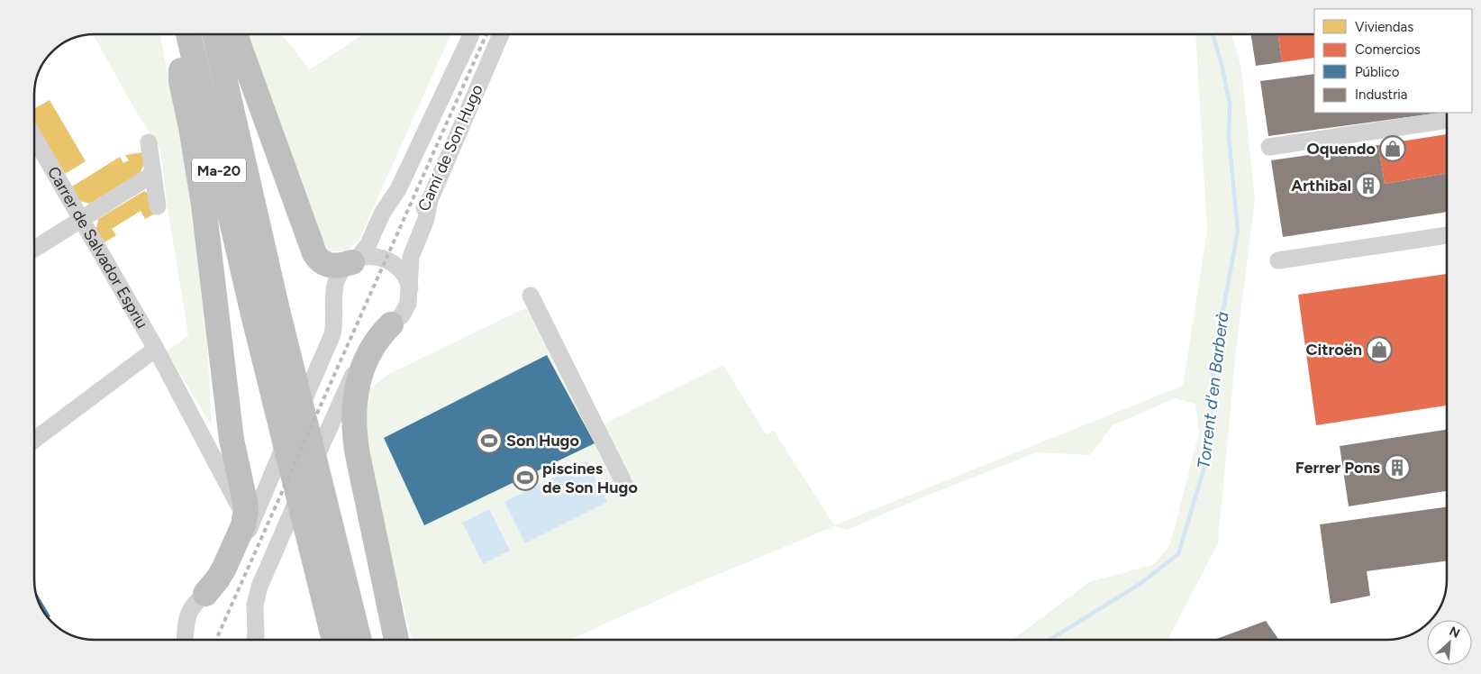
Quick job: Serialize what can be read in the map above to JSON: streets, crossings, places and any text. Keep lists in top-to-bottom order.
{
  "streets": {
    "highway": ["Ma-20"],
    "street": ["Camí de Son Hugo", "Carrer de Salvador Espriu"]
  },
  "water": ["Torrent d'en Barberà"],
  "places": {
    "shop": ["Oquendo", "Citroën"],
    "building": ["Arthibal", "Ferrer Pons"],
    "sports": ["Son Hugo", "piscines de Son Hugo"]
  },
  "legend": [
    "Viviendas",
    "Comercios",
    "Público",
    "Industria"
  ],
  "north": "top right"
}
